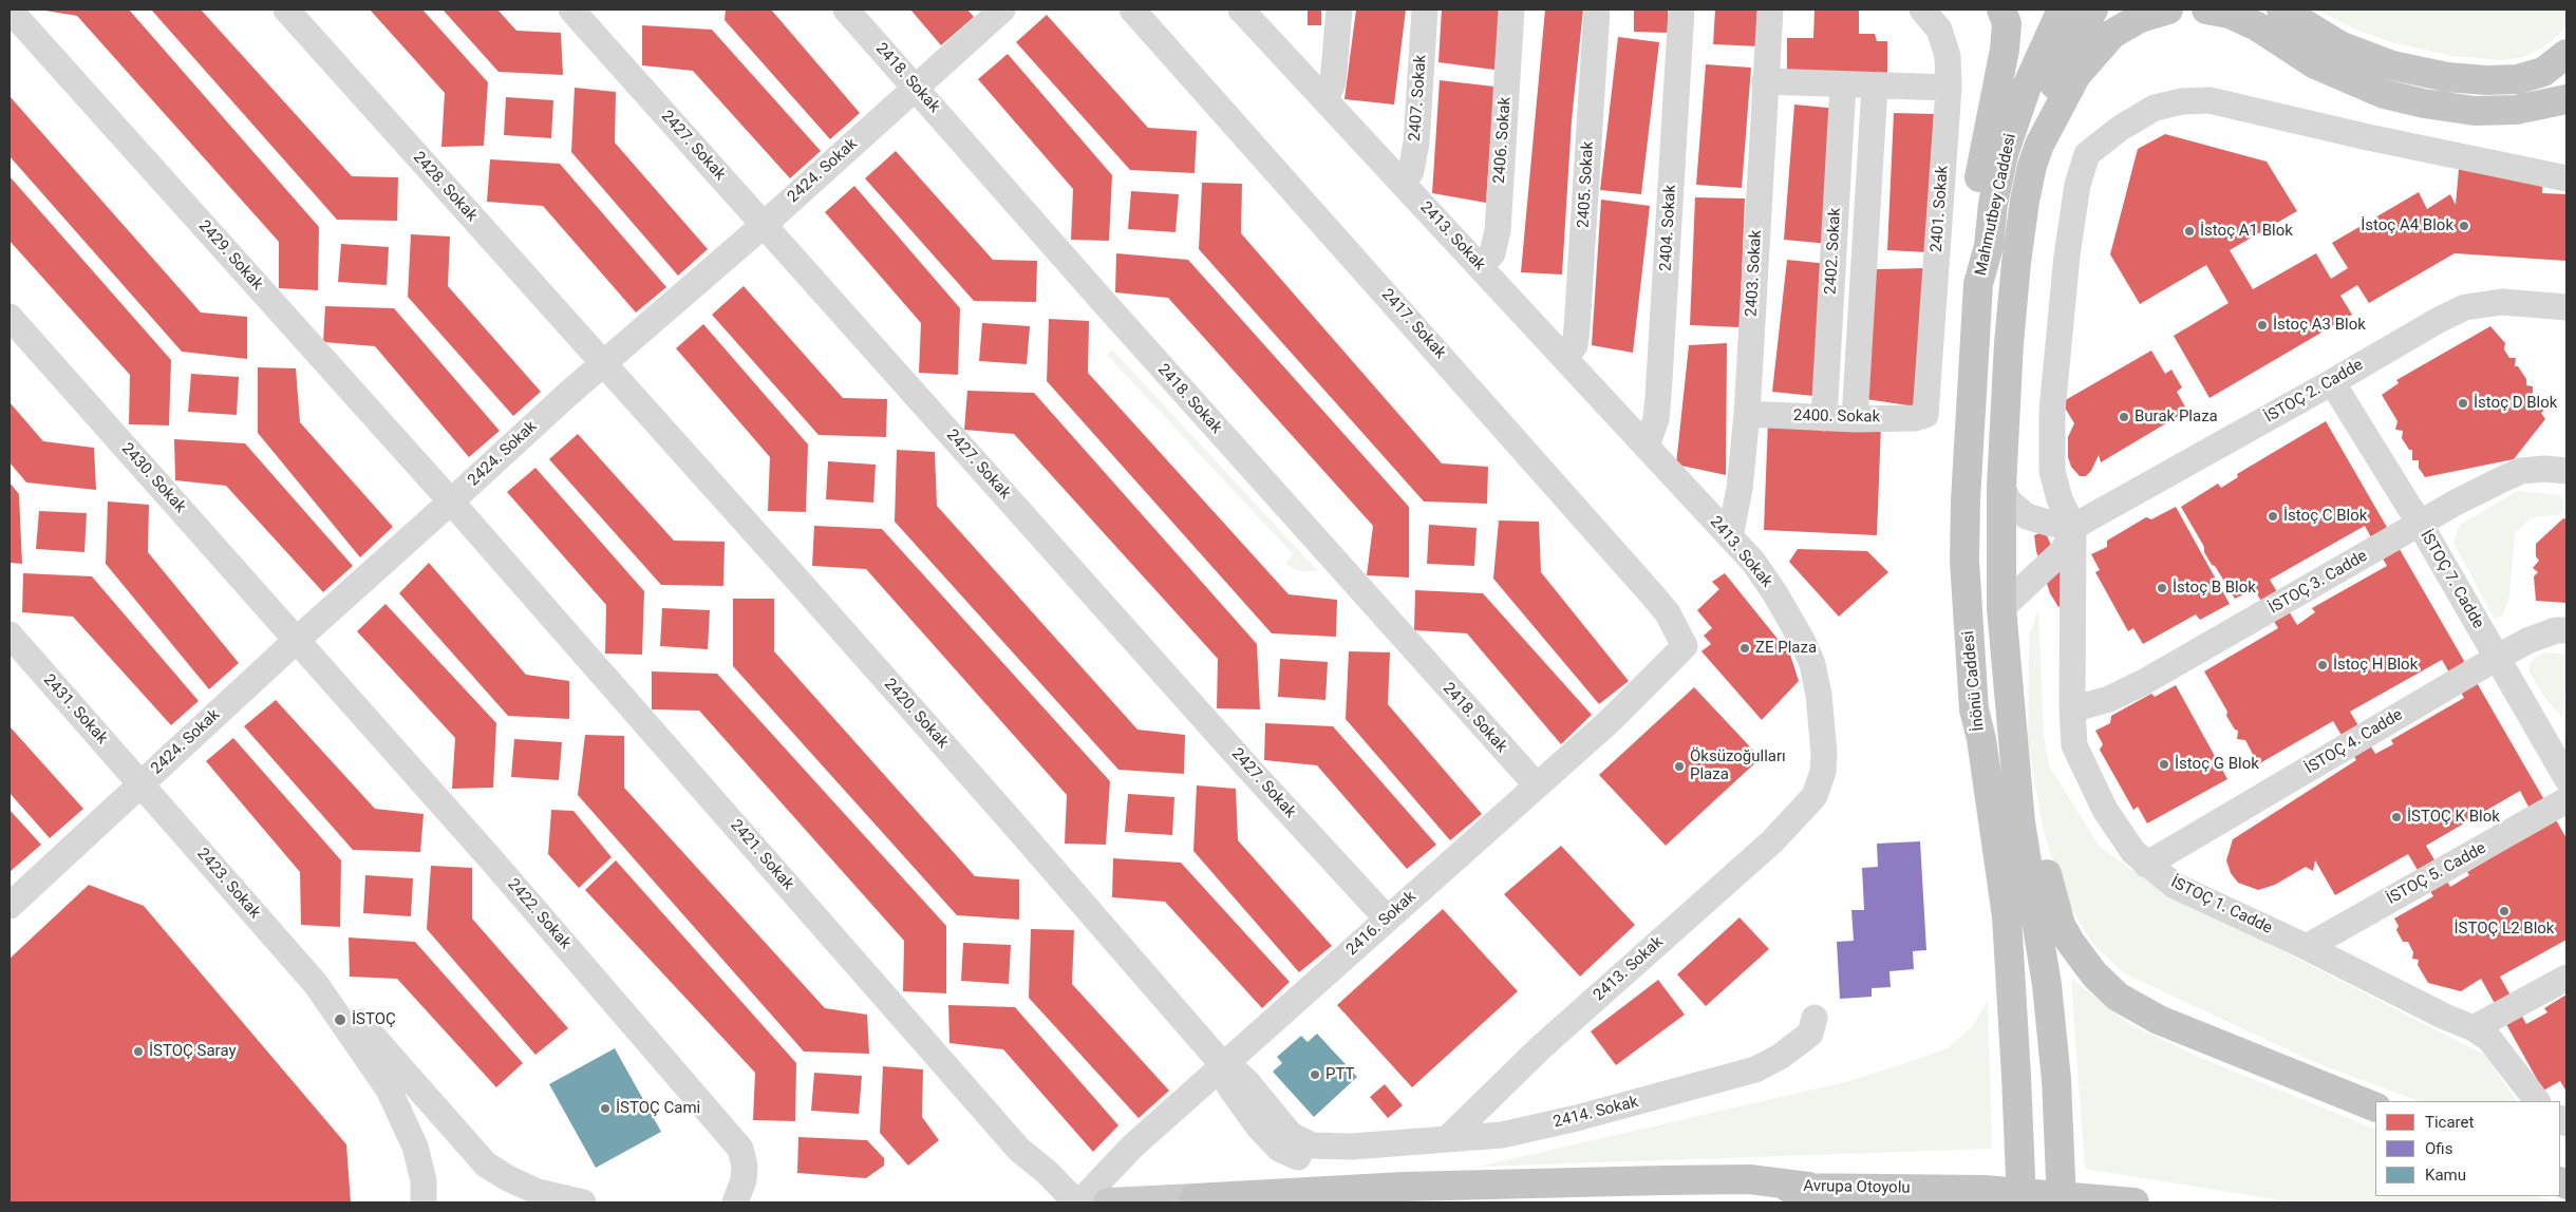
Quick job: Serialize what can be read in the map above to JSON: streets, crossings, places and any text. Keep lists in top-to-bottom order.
{
  "streets": {
    "highway": ["Mahmutbey Caddesi", "İnönü Caddesi", "Avrupa Otoyolu"],
    "street": [
      "2418. Sokak",
      "2407. Sokak",
      "2406. Sokak",
      "2427. Sokak",
      "2424. Sokak",
      "2405. Sokak",
      "2428. Sokak",
      "2401. Sokak",
      "2404. Sokak",
      "2413. Sokak",
      "2402. Sokak",
      "2429. Sokak",
      "2403. Sokak",
      "2417. Sokak",
      "İSTOÇ 2. Cadde",
      "2400. Sokak",
      "2430. Sokak",
      "İSTOÇ 7. Cadde",
      "İSTOÇ 3. Cadde",
      "2431. Sokak",
      "2420. Sokak",
      "İSTOÇ 4. Cadde",
      "2421. Sokak",
      "İSTOÇ 5. Cadde",
      "2423. Sokak",
      "İSTOÇ 1. Cadde",
      "2422. Sokak",
      "2416. Sokak",
      "2414. Sokak"
    ]
  },
  "crossings": [
    ["2418. Sokak", "2424. Sokak"],
    ["2418. Sokak", "2416. Sokak"],
    ["2407. Sokak", "2413. Sokak"],
    ["2406. Sokak", "2413. Sokak"],
    ["2427. Sokak", "2424. Sokak"],
    ["2427. Sokak", "2416. Sokak"],
    ["2424. Sokak", "2428. Sokak"],
    ["2424. Sokak", "2429. Sokak"],
    ["2424. Sokak", "2430. Sokak"],
    ["2424. Sokak", "2431. Sokak"],
    ["2424. Sokak", "2420. Sokak"],
    ["2424. Sokak", "2421. Sokak"],
    ["2424. Sokak", "2423. Sokak"],
    ["2424. Sokak", "2422. Sokak"],
    ["2405. Sokak", "2413. Sokak"],
    ["2428. Sokak", "2420. Sokak"],
    ["Mahmutbey Caddesi", "İnönü Caddesi"],
    ["2401. Sokak", "2400. Sokak"],
    ["2404. Sokak", "2413. Sokak"],
    ["2413. Sokak", "2403. Sokak"],
    ["2413. Sokak", "2414. Sokak"],
    ["2402. Sokak", "2400. Sokak"],
    ["2429. Sokak", "2421. Sokak"],
    ["2403. Sokak", "2400. Sokak"],
    ["2417. Sokak", "2416. Sokak"],
    ["İSTOÇ 2. Cadde", "İSTOÇ 7. Cadde"],
    ["İSTOÇ 2. Cadde", "İSTOÇ 1. Cadde"],
    ["2430. Sokak", "2422. Sokak"],
    ["İSTOÇ 7. Cadde", "İSTOÇ 3. Cadde"],
    ["İSTOÇ 7. Cadde", "İSTOÇ 4. Cadde"],
    ["İSTOÇ 3. Cadde", "İSTOÇ 1. Cadde"],
    ["2431. Sokak", "2423. Sokak"],
    ["2420. Sokak", "2416. Sokak"],
    ["2420. Sokak", "2414. Sokak"],
    ["İSTOÇ 4. Cadde", "İSTOÇ 1. Cadde"],
    ["2421. Sokak", "2416. Sokak"],
    ["İSTOÇ 5. Cadde", "İSTOÇ 1. Cadde"]
  ],
  "places": [
    "İstoç A4 Blok",
    "İstoç A1 Blok",
    "İstoç A3 Blok",
    "İstoç D Blok",
    "Burak Plaza",
    "İstoç C Blok",
    "İstoç B Blok",
    "ZE Plaza",
    "İstoç H Blok",
    "İstoç G Blok",
    "Öksüzoğulları Plaza",
    "İSTOÇ K Blok",
    "İSTOÇ L2 Blok",
    "İSTOÇ",
    "İSTOÇ Saray",
    "PTT",
    "İSTOÇ Cami"
  ],
  "legend": ["Ticaret", "Ofis", "Kamu"]
}
